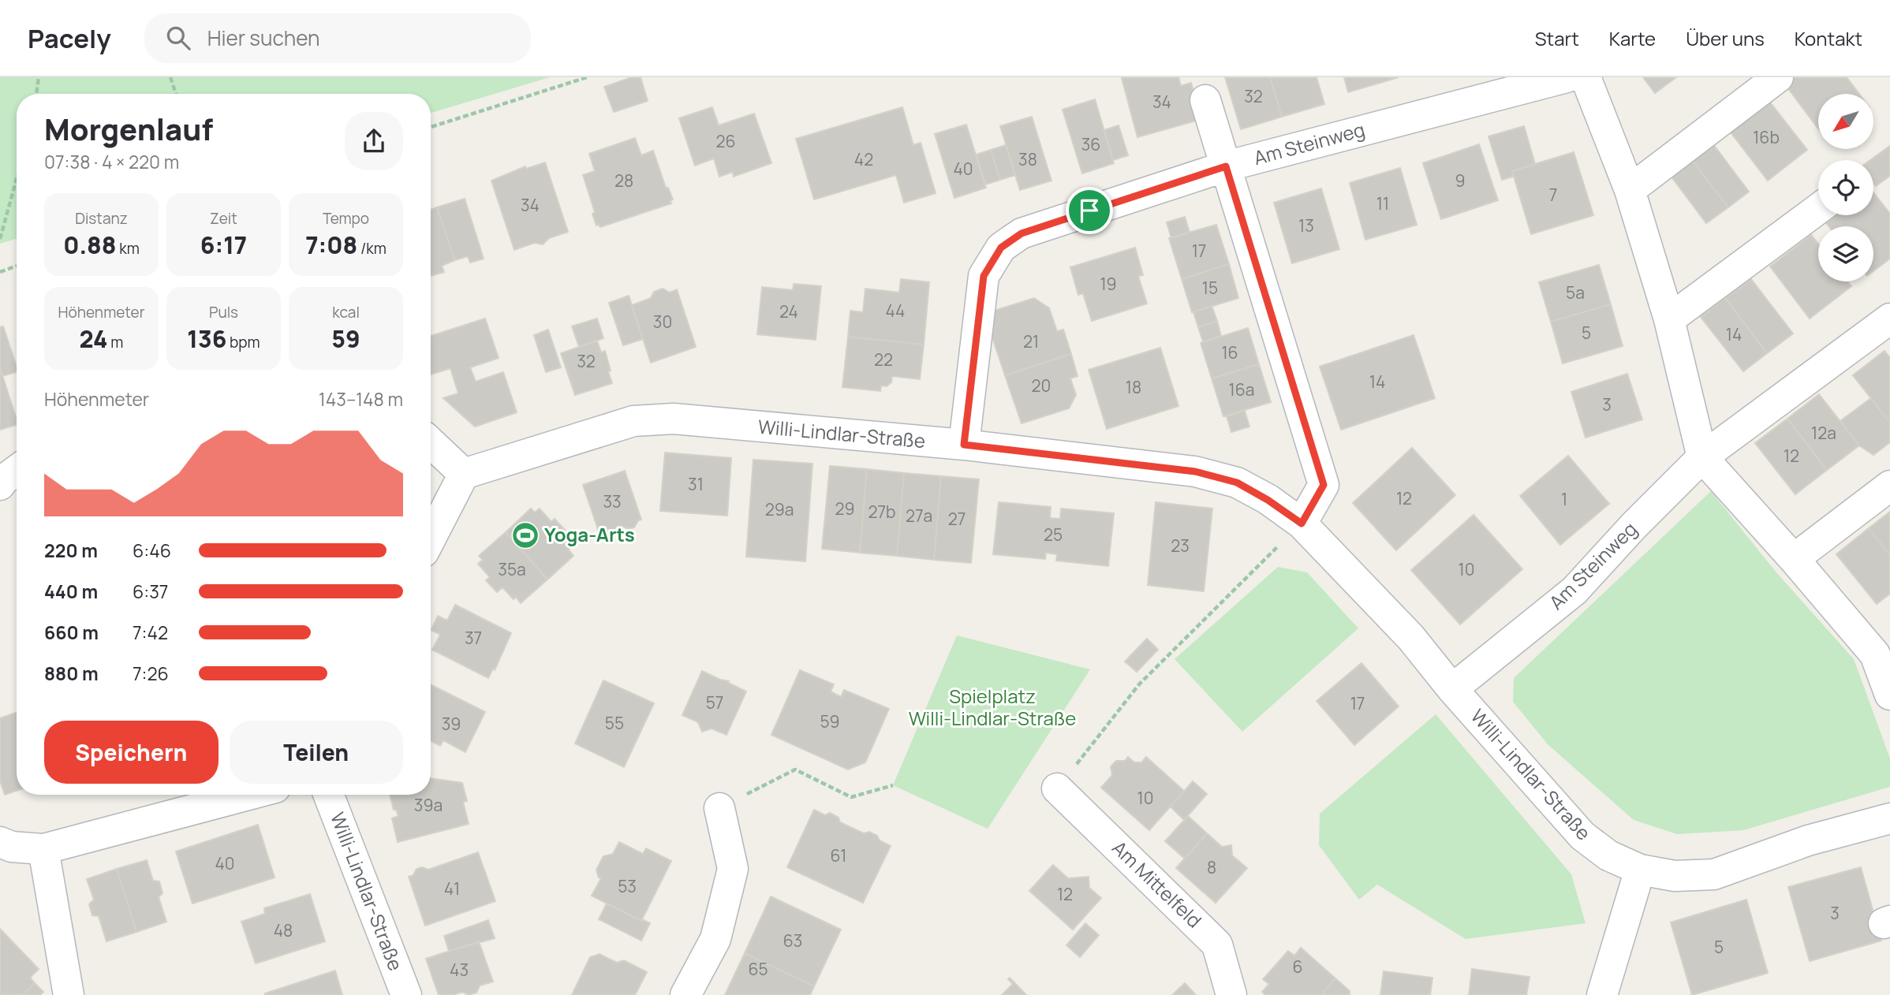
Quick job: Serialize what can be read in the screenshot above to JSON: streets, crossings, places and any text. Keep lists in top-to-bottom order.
{
  "streets": {
    "street": ["Am Steinweg", "Willi-Lindlar-Straße", "Am Mittelfeld"]
  },
  "crossings": [
    ["Am Steinweg", "Willi-Lindlar-Straße"]
  ],
  "parks": ["Spielplatz Willi-Lindlar-Straße"],
  "places": {
    "sports": ["Yoga-Arts"]
  },
  "house_numbers": [
    "32",
    "34",
    "16b",
    "26",
    "36",
    "42",
    "38",
    "40",
    "28",
    "9",
    "7",
    "11",
    "34",
    "13",
    "17",
    "19",
    "15",
    "5a",
    "44",
    "24",
    "30",
    "5",
    "14",
    "21",
    "16",
    "22",
    "32",
    "14",
    "20",
    "18",
    "16a",
    "3",
    "12a",
    "12",
    "31",
    "12",
    "1",
    "33",
    "29",
    "29a",
    "27b",
    "27a",
    "27",
    "25",
    "23",
    "35a",
    "10",
    "37",
    "57",
    "17",
    "59",
    "55",
    "39",
    "10",
    "39a",
    "61",
    "40",
    "8",
    "53",
    "41",
    "12",
    "3",
    "48",
    "63",
    "5",
    "6",
    "65",
    "43"
  ],
  "north": "bottom left",
  "page": {
    "header": "Pacely",
    "search": "Hier suchen",
    "nav": [
      "Start",
      "Karte",
      "Über uns",
      "Kontakt"
    ],
    "heading": ["Morgenlauf", "07:38 · 4 × 220 m"],
    "stats": [
      ["Distanz", "0.88 km"],
      ["Zeit", "6:17"],
      ["Tempo", "7:08 /km"],
      ["Höhenmeter", "24 m"],
      ["Puls", "136 bpm"],
      ["kcal", "59"]
    ],
    "chart": ["Höhenmeter", "143–148 m"],
    "list": [
      {
        "name": "220 m",
        "note": "6:46"
      },
      {
        "name": "440 m",
        "note": "6:37"
      },
      {
        "name": "660 m",
        "note": "7:42"
      },
      {
        "name": "880 m",
        "note": "7:26"
      }
    ],
    "buttons": ["Speichern", "Teilen"]
  }
}
